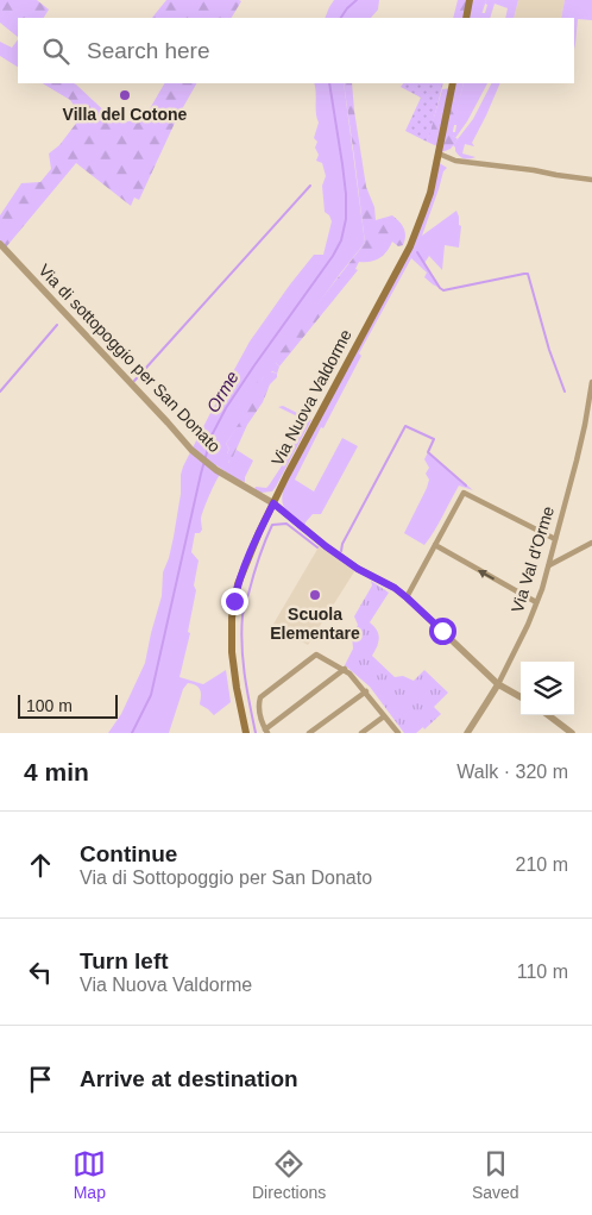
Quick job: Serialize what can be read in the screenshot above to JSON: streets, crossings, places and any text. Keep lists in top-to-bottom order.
{
  "streets": {
    "main road": ["Via Nuova Valdorme"],
    "street": ["Via di sottopoggio per San Donato", "Via Val d'Orme"]
  },
  "crossings": [
    ["Via di sottopoggio per San Donato", "Via Nuova Valdorme"]
  ],
  "water": ["Orme"],
  "places": ["Villa del Cotone", "Scuola Elementare"],
  "scale_bar": "100 m",
  "page": {
    "search": "Search here",
    "scale": "100 m",
    "heading": ["4 min", "Walk · 320 m"],
    "list": [
      ["Continue", "Via di Sottopoggio per San Donato", "210 m"],
      ["Turn left", "Via Nuova Valdorme", "110 m"],
      "Arrive at destination"
    ],
    "nav": ["Map", "Directions", "Saved"]
  }
}
